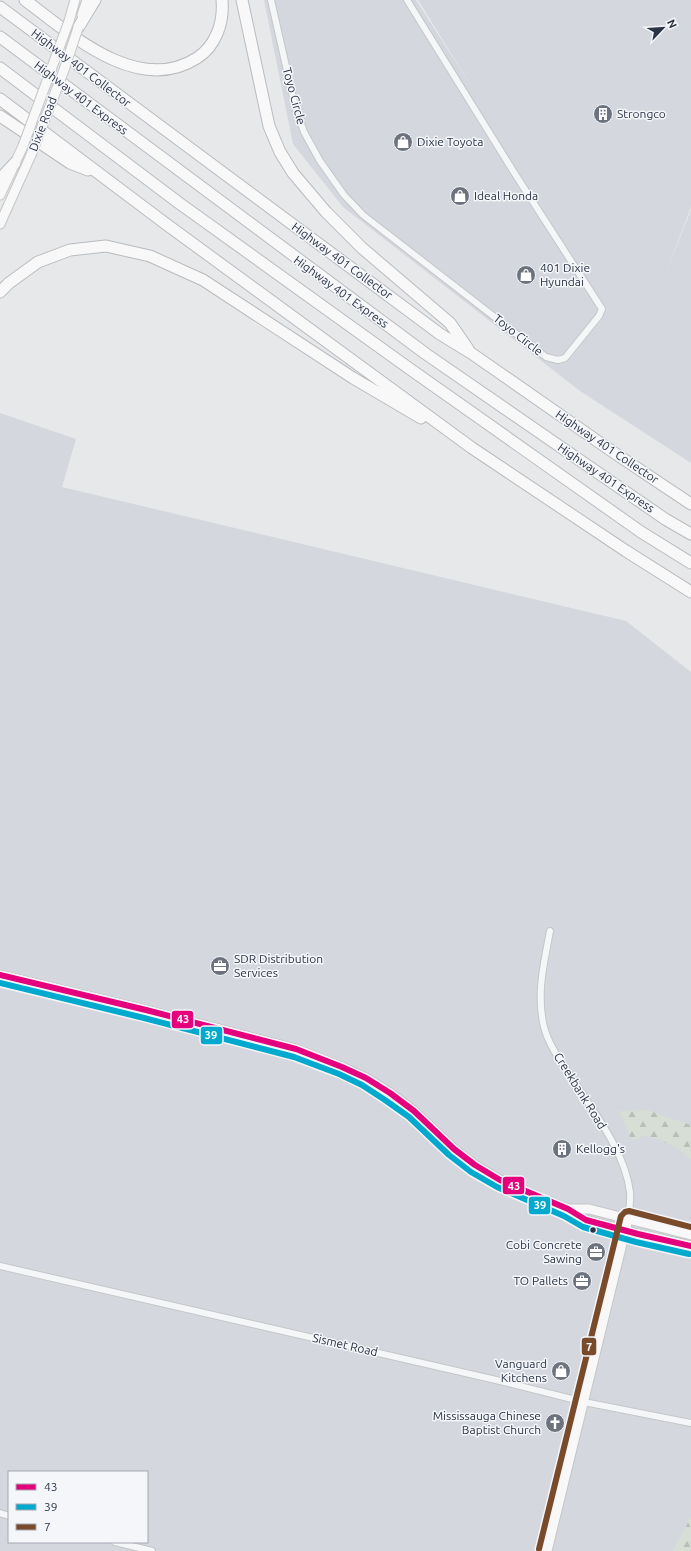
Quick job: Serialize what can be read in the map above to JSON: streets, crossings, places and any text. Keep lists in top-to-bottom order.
{
  "streets": {
    "highway": ["Highway 401 Collector", "Highway 401 Express"],
    "street": [
      "Toyo Circle",
      "Dixie Road",
      "Creekbank Road",
      "Sismet Road"
    ]
  },
  "crossings": [
    ["Creekbank Road", "Sismet Road"]
  ],
  "places": {
    "building": ["Strongco", "Kellogg's"],
    "shop": [
      "Dixie Toyota",
      "Ideal Honda",
      "401 Dixie Hyundai",
      "Vanguard Kitchens"
    ],
    "office": ["SDR Distribution Services", "Cobi Concrete Sawing", "TO Pallets"],
    "church": ["Mississauga Chinese Baptist Church"]
  },
  "lines": ["transit line 43", "transit line 39", "transit line 7"],
  "legend": ["43", "39", "7"],
  "north": "top right"
}
